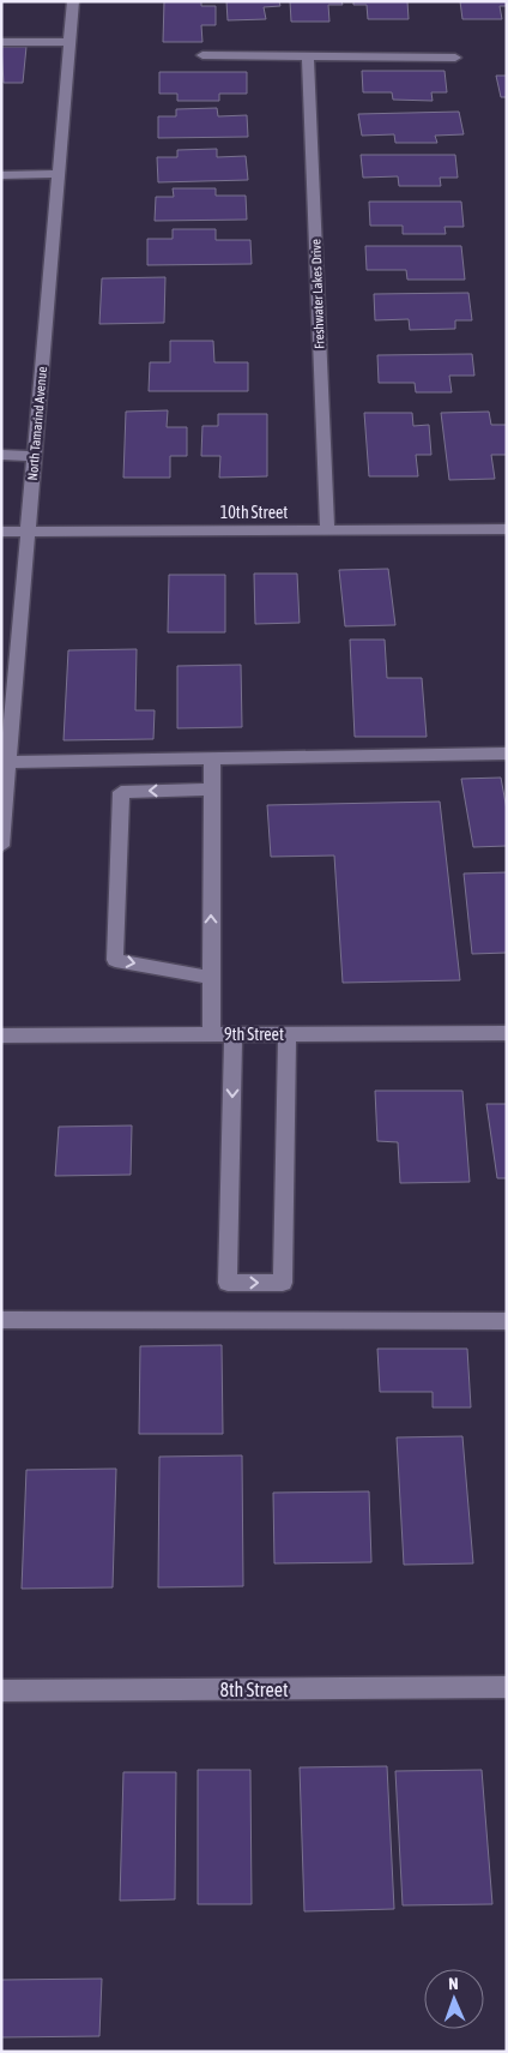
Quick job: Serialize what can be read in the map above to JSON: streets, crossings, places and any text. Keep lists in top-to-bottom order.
{
  "streets": {
    "street": [
      "Freshwater Lakes Drive",
      "North Tamarind Avenue",
      "10th Street",
      "9th Street",
      "8th Street"
    ]
  },
  "crossings": [
    ["Freshwater Lakes Drive", "10th Street"],
    ["North Tamarind Avenue", "10th Street"]
  ],
  "north": "top"
}
